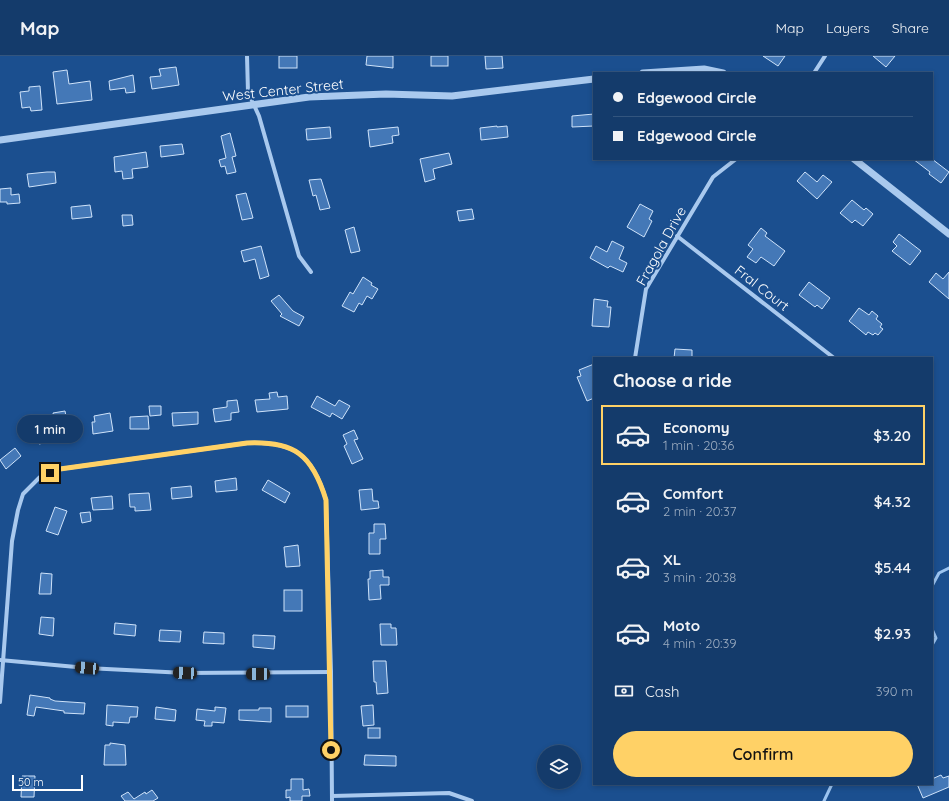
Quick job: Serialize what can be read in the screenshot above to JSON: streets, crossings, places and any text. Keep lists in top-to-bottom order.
{
  "streets": {
    "street": ["West Center Street", "Fragola Drive", "Fral Court"]
  },
  "crossings": [
    ["Fragola Drive", "Fral Court"]
  ],
  "scale_bar": "50 m",
  "page": {
    "header": "Map",
    "nav": ["Map", "Layers", "Share"],
    "banner": ["Edgewood Circle", "Edgewood Circle"],
    "heading": "Choose a ride",
    "list": [
      {
        "name": "Economy",
        "note": "1 min · 20:36",
        "value": "$3.20"
      },
      {
        "name": "Comfort",
        "note": "2 min · 20:37",
        "value": "$4.32"
      },
      {
        "name": "XL",
        "note": "3 min · 20:38",
        "value": "$5.44"
      },
      {
        "name": "Moto",
        "note": "4 min · 20:39",
        "value": "$2.93"
      }
    ],
    "bubble": "1 min",
    "pay": ["Cash", "390 m"],
    "buttons": "Confirm",
    "scale": "50 m"
  }
}
